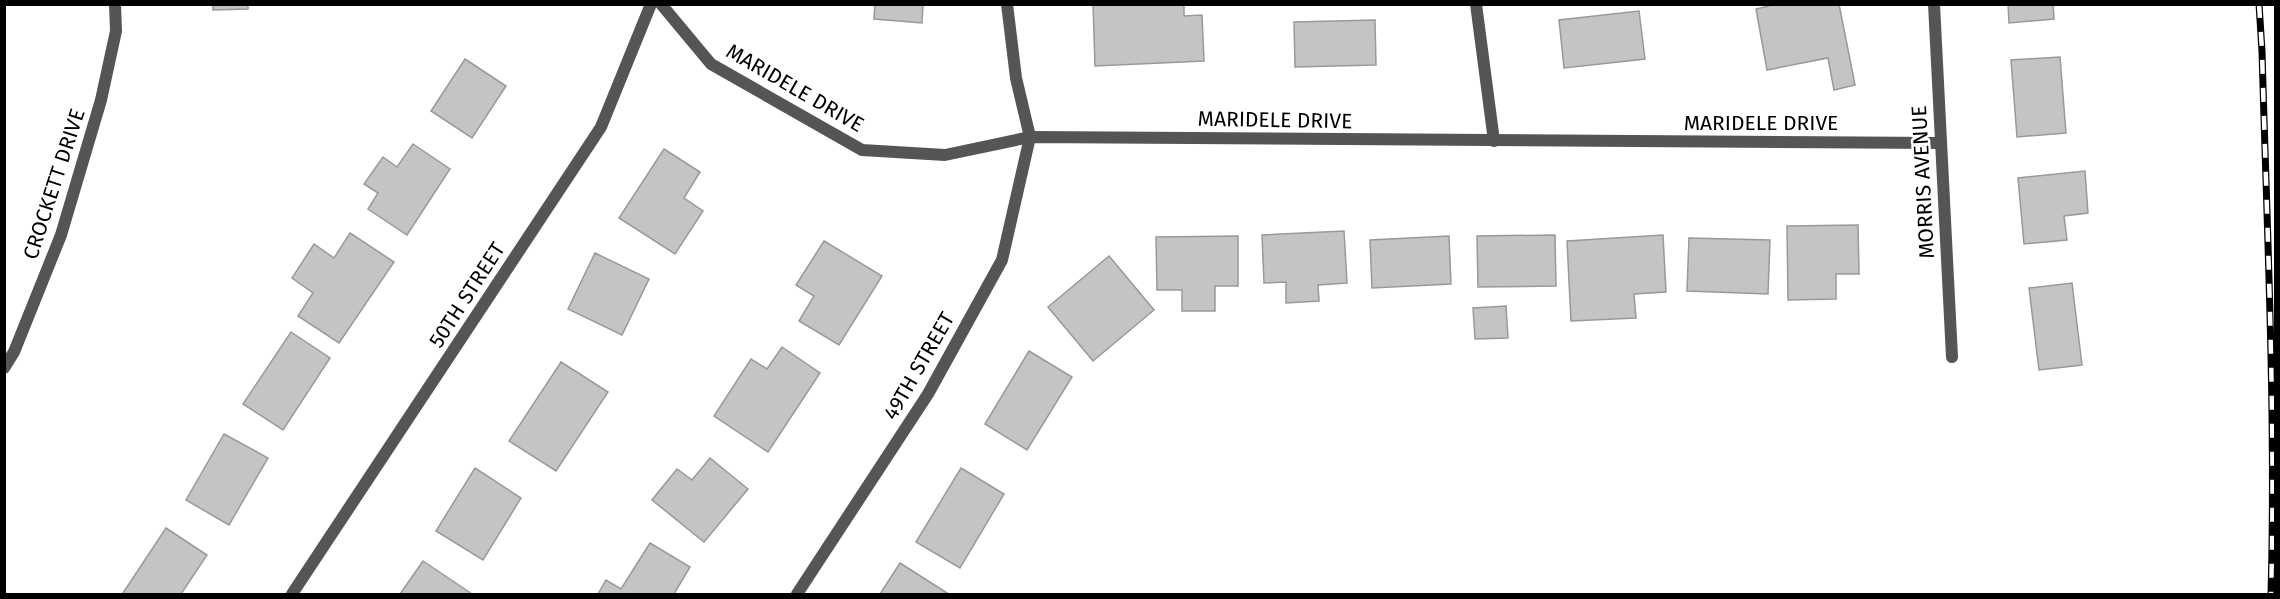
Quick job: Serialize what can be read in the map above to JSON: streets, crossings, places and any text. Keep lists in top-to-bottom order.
{
  "streets": {
    "street": [
      "MARIDELE DRIVE",
      "MORRIS AVENUE",
      "CROCKETT DRIVE",
      "50TH STREET",
      "49TH STREET"
    ]
  },
  "crossings": [
    ["MARIDELE DRIVE", "MORRIS AVENUE"],
    ["MARIDELE DRIVE", "49TH STREET"]
  ]
}
